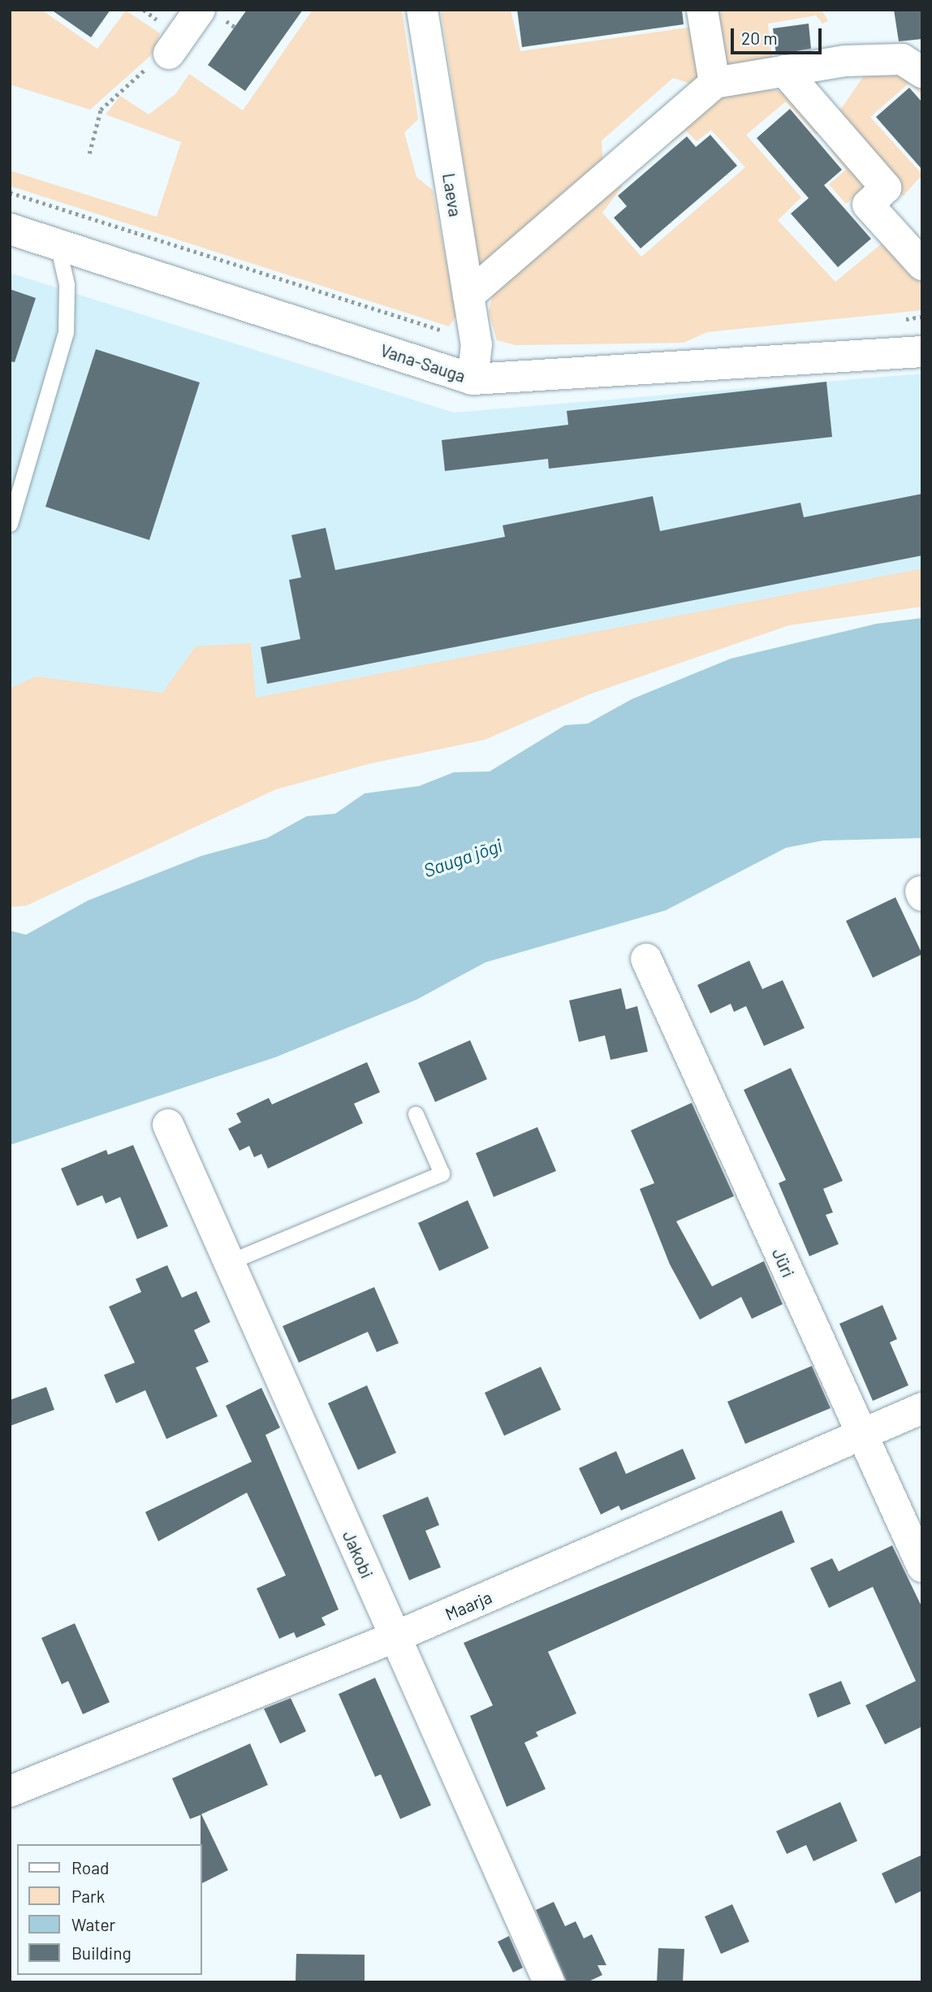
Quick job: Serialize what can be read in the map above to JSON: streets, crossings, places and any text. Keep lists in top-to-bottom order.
{
  "streets": {
    "street": [
      "Laeva",
      "Vana-Sauga",
      "Jüri",
      "Jakobi",
      "Maarja"
    ]
  },
  "crossings": [
    ["Laeva", "Vana-Sauga"],
    ["Jüri", "Maarja"],
    ["Jakobi", "Maarja"]
  ],
  "water": ["Sauga jõgi"],
  "legend": [
    "Road",
    "Park",
    "Water",
    "Building"
  ],
  "scale_bar": "20 m"
}
